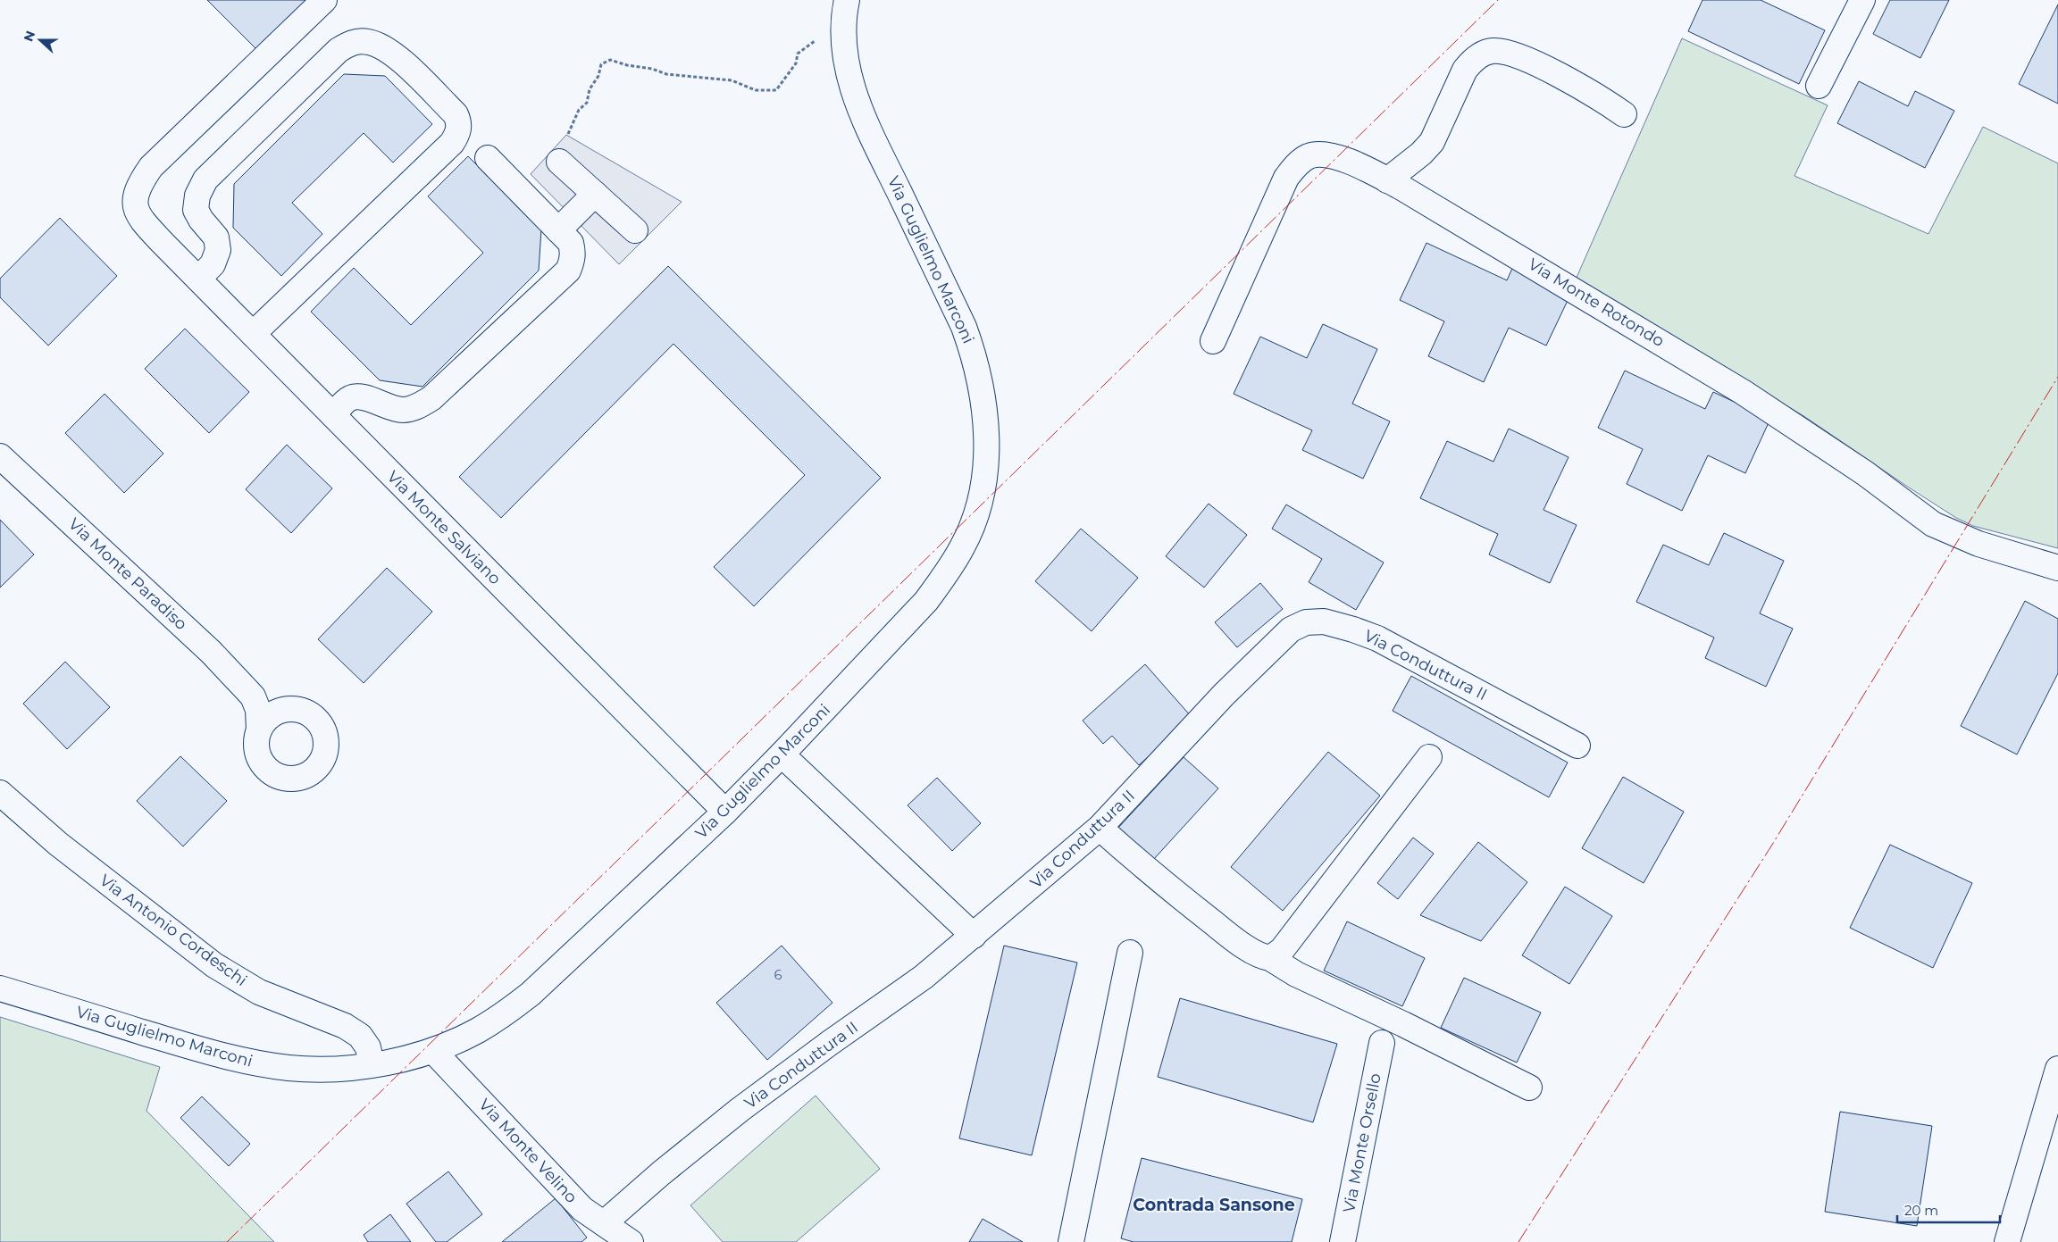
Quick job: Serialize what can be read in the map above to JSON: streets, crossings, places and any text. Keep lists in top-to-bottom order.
{
  "streets": {
    "street": [
      "Via Guglielmo Marconi",
      "Via Monte Rotondo",
      "Via Monte Salviano",
      "Via Monte Paradiso",
      "Via Conduttura II",
      "Via Antonio Cordeschi",
      "Via Monte Orsello",
      "Via Monte Velino"
    ]
  },
  "crossings": [
    ["Via Guglielmo Marconi", "Via Monte Salviano"],
    ["Via Guglielmo Marconi", "Via Antonio Cordeschi"],
    ["Via Guglielmo Marconi", "Via Monte Velino"],
    ["Via Conduttura II", "Via Monte Velino"]
  ],
  "districts": ["Contrada Sansone"],
  "house_numbers": ["6"],
  "scale_bar": "20 m",
  "north": "left"
}
